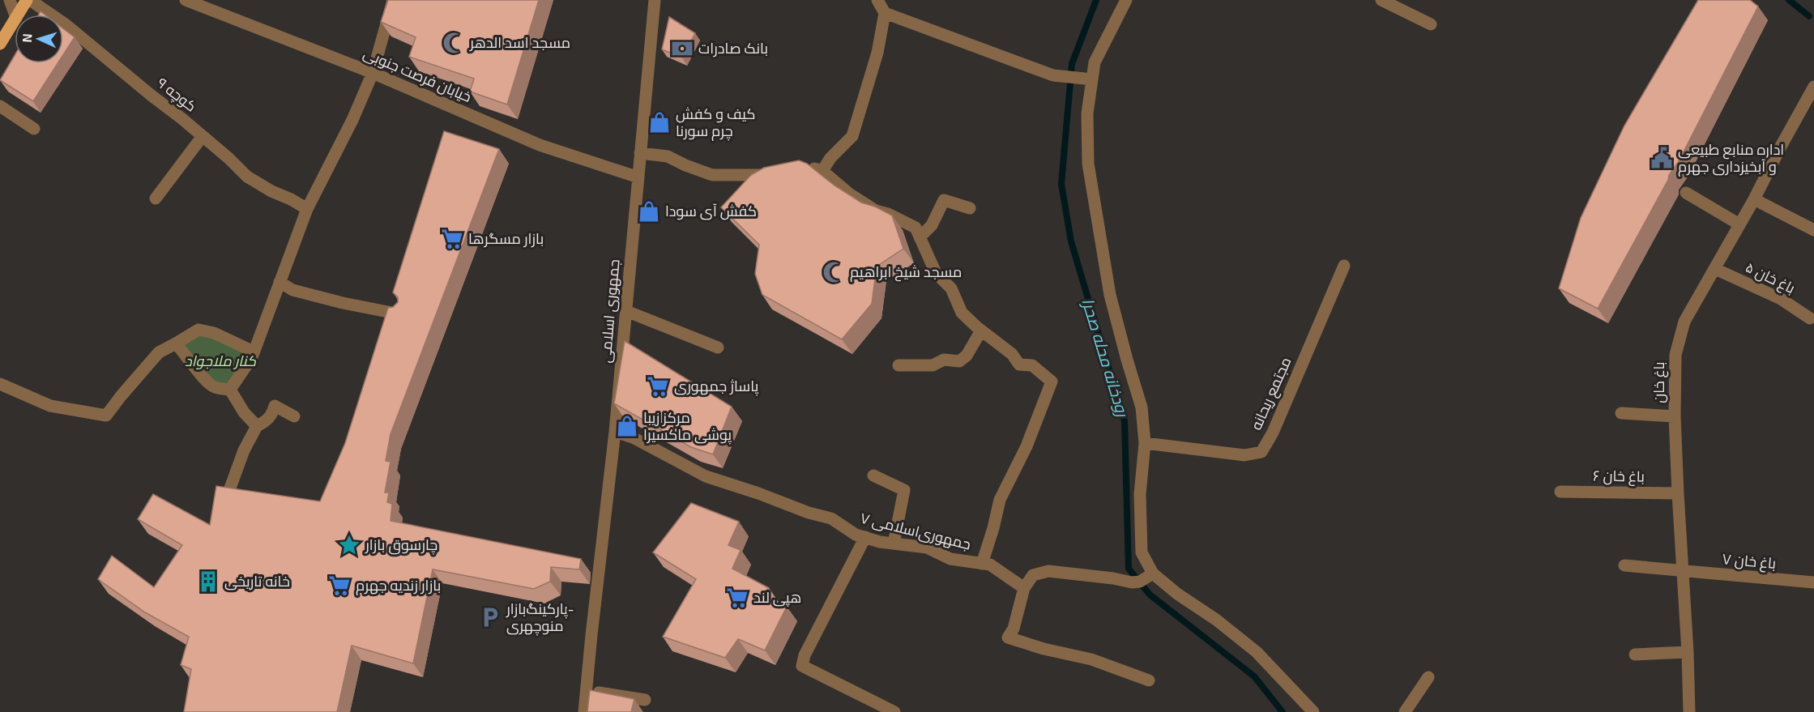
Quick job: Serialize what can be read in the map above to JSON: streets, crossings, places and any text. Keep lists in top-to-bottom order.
{
  "streets": {
    "street": [
      "خیابان فرصت جنوبی",
      "کوچه ۹",
      "باغ خان ۵",
      "جمهوری اسلامی",
      "باغ خان",
      "مجتمع ریحانه",
      "باغ خان ۶",
      "جمهوری‌اسلامی ۷",
      "باغ خان ۷"
    ]
  },
  "crossings": [
    ["خیابان فرصت جنوبی", "جمهوری اسلامی"],
    ["باغ خان ۵", "باغ خان"],
    ["جمهوری اسلامی", "جمهوری‌اسلامی ۷"],
    ["باغ خان", "باغ خان ۶"],
    ["باغ خان", "باغ خان ۷"]
  ],
  "water": ["رودخانه محله صحرا"],
  "parks": ["کنار ملا‌جواد"],
  "places": {
    "mosque": ["مسجد اسد الدهر", "مسجد شیخ ابراهیم"],
    "bank": ["بانک صادرات"],
    "shop": ["کیف و کفش چرم سورنا", "کفش آی سودا", "مرکز زیبا پوشی ماکسیرا"],
    "public building": ["اداره منابع طبیعی و آبخیزداری جهرم"],
    "supermarket": [
      "بازار مسگرها",
      "پاساژ جمهوری",
      "بازار زندیه جهرم",
      "هپی لند"
    ],
    "place": ["چارسوق بازار"],
    "building": ["خانه تاریخی"],
    "parking": ["پارکینگ‌بازار- منوچهری"]
  },
  "north": "left"
}
